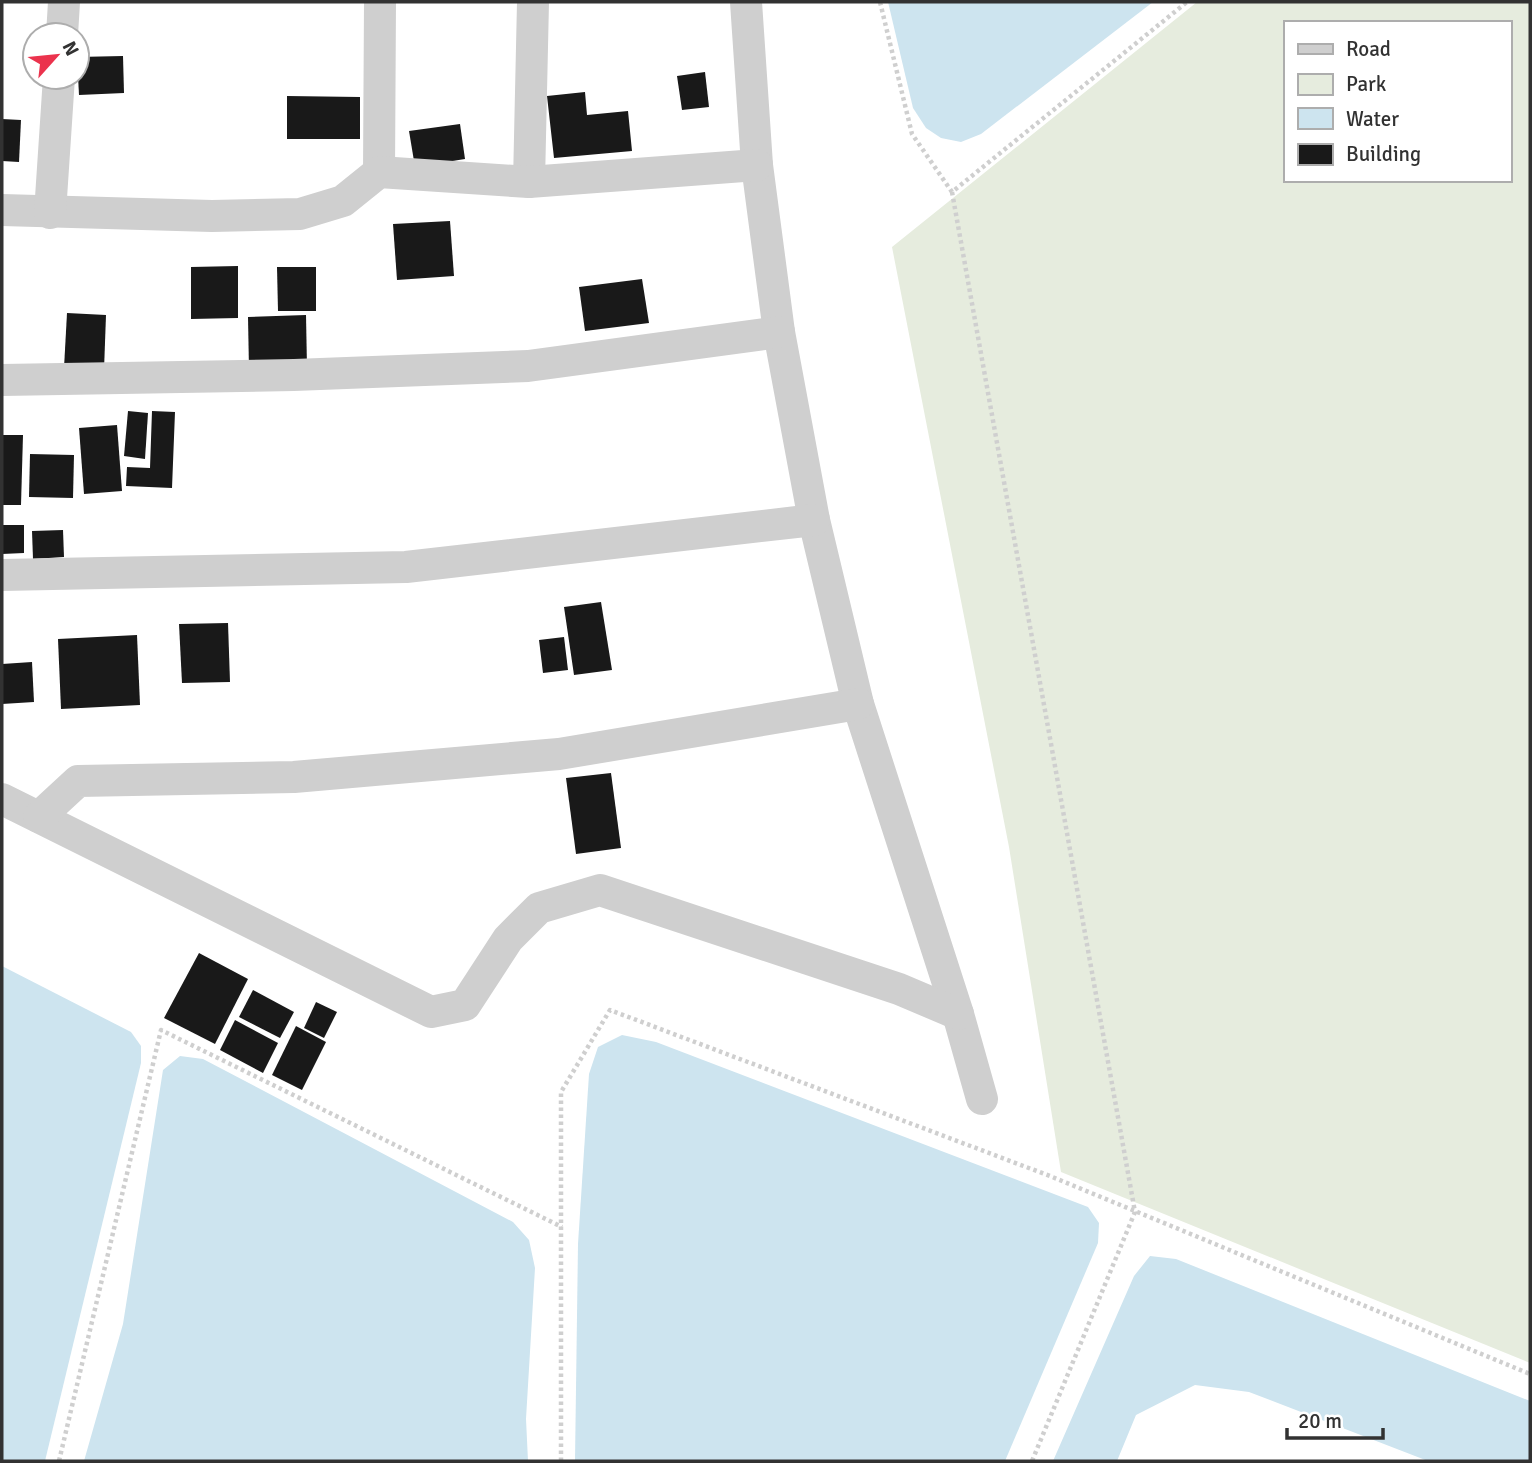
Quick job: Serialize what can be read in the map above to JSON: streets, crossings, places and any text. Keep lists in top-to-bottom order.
{
  "legend": [
    "Road",
    "Park",
    "Water",
    "Building"
  ],
  "scale_bar": "20 m",
  "north": "top right"
}
